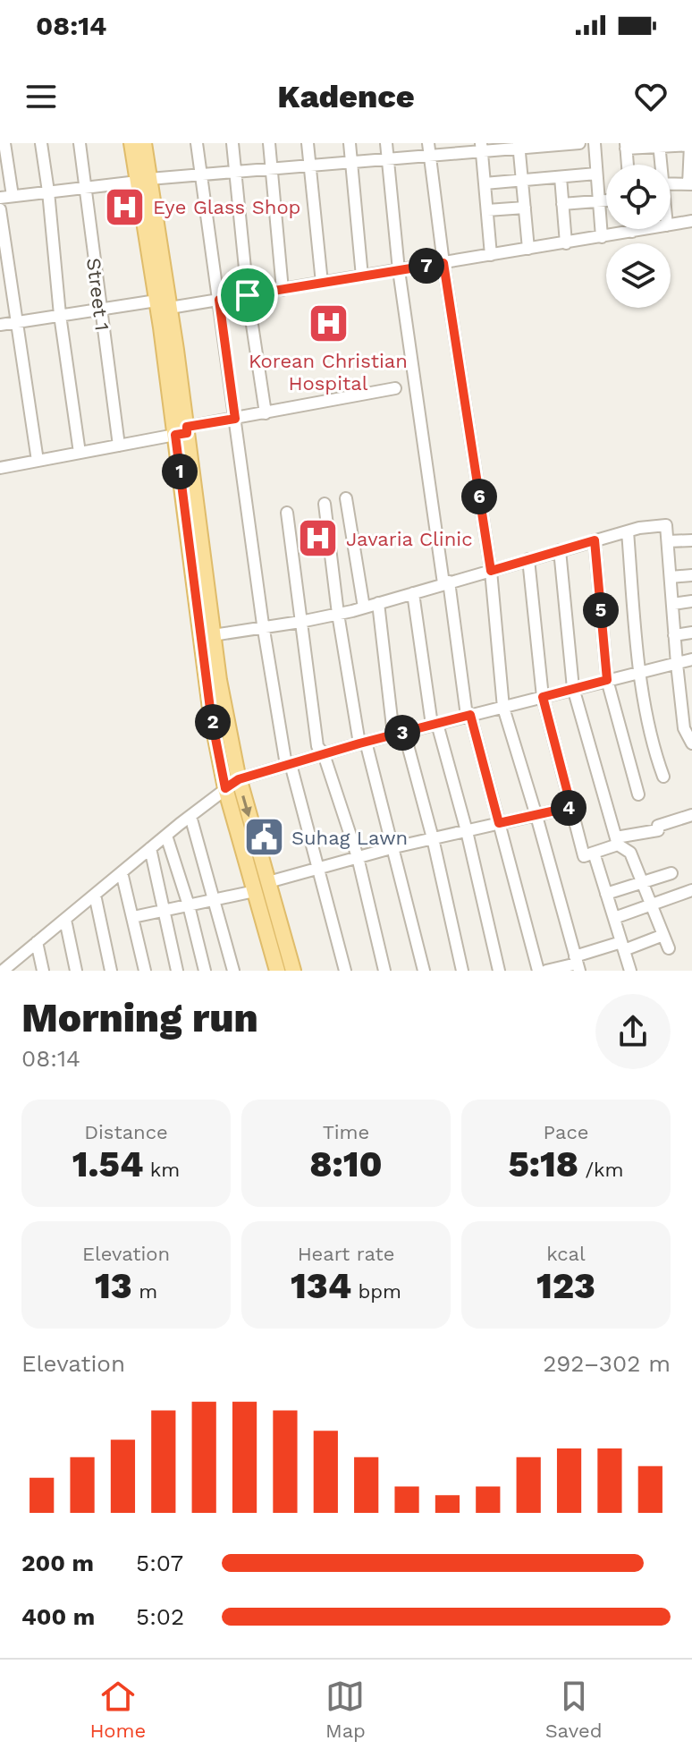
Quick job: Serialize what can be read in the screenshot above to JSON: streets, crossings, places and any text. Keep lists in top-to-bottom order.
{
  "streets": {
    "street": ["Street 1"]
  },
  "places": {
    "hospital": ["Eye Glass Shop", "Korean Christian Hospital", "Javaria Clinic"],
    "public building": ["Suhag Lawn"]
  },
  "page": {
    "status": "08:14",
    "header": "Kadence",
    "pins": [
      "7",
      "1",
      "6",
      "5",
      "2",
      "3",
      "4"
    ],
    "heading": ["Morning run", "08:14"],
    "stats": [
      ["Distance", "1.54 km"],
      ["Time", "8:10"],
      ["Pace", "5:18 /km"],
      ["Elevation", "13 m"],
      ["Heart rate", "134 bpm"],
      ["kcal", "123"]
    ],
    "chart": ["Elevation", "292–302 m"],
    "list": [
      {
        "name": "200 m",
        "note": "5:07"
      },
      {
        "name": "400 m",
        "note": "5:02"
      }
    ],
    "tabs": ["Home", "Map", "Saved"]
  }
}
